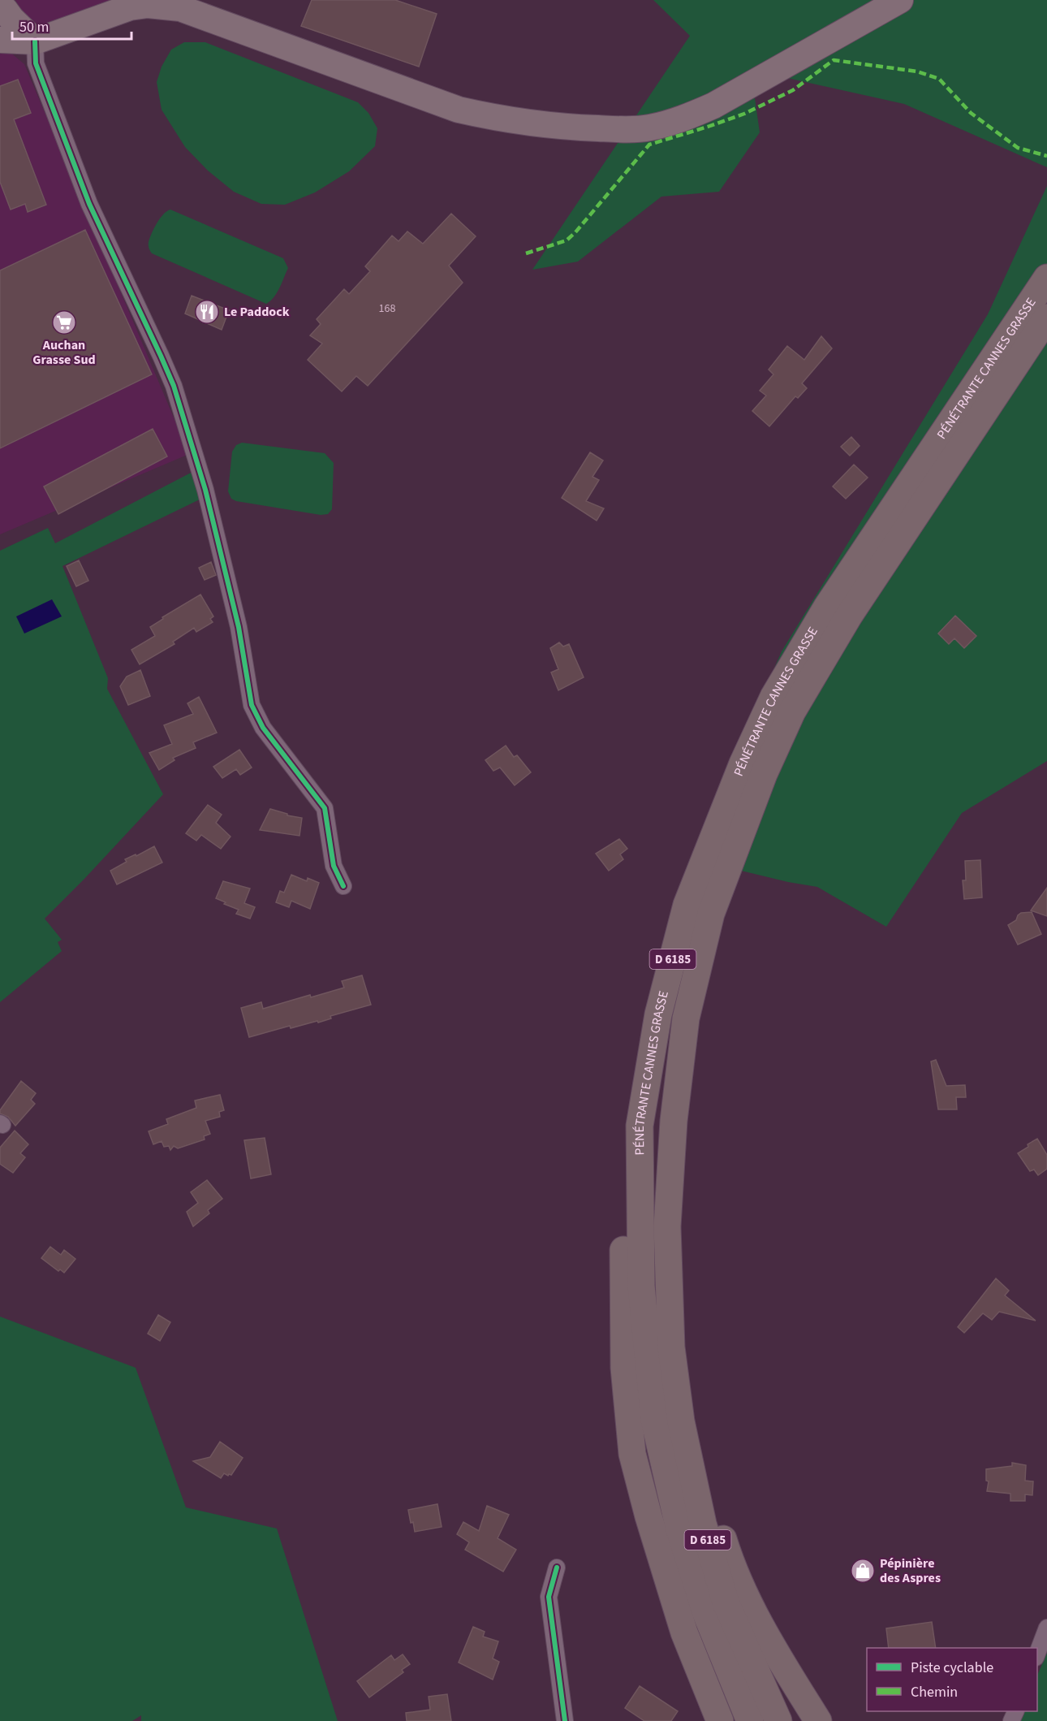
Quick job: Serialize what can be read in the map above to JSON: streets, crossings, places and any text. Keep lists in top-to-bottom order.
{
  "streets": {
    "highway": ["PÉNÉTRANTE CANNES GRASSE", "D 6185"]
  },
  "places": {
    "restaurant": ["Le Paddock"],
    "supermarket": ["Auchan Grasse Sud"],
    "shop": ["Pépinière des Aspres"]
  },
  "house_numbers": ["168"],
  "legend": ["Piste cyclable", "Chemin"],
  "scale_bar": "50 m"
}
